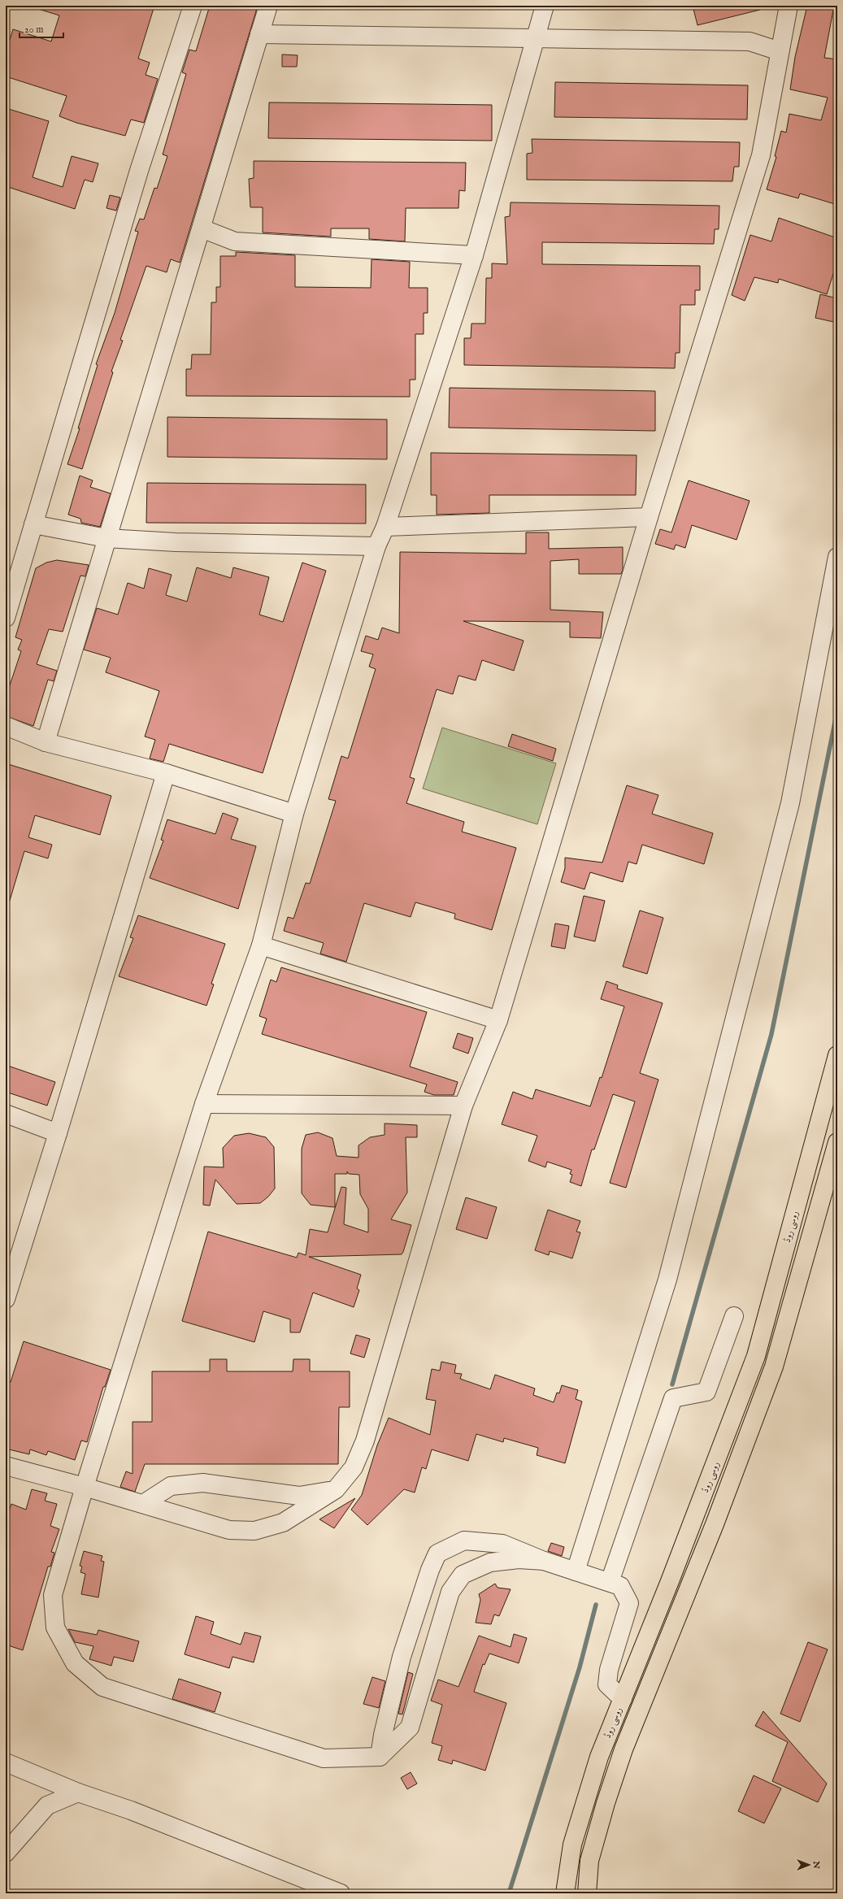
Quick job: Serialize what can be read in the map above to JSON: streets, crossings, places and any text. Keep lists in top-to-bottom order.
{
  "streets": {
    "main road": ["روسی روڈ"]
  },
  "scale_bar": "20 m",
  "north": "right"
}
